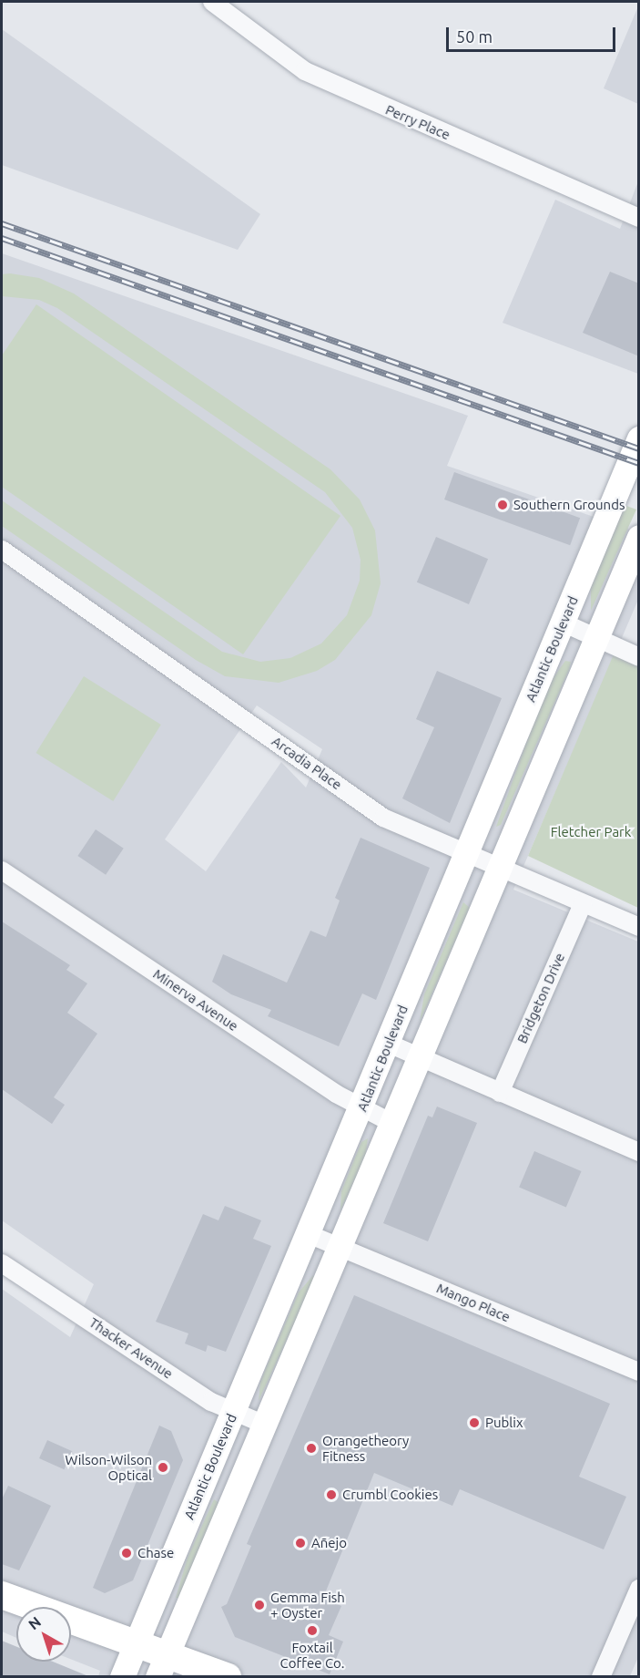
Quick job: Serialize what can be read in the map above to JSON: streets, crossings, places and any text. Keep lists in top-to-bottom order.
{
  "streets": {
    "main road": ["Atlantic Boulevard"],
    "street": [
      "Perry Place",
      "Arcadia Place",
      "Bridgeton Drive",
      "Minerva Avenue",
      "Mango Place",
      "Thacker Avenue"
    ]
  },
  "crossings": [
    ["Atlantic Boulevard", "Arcadia Place"],
    ["Atlantic Boulevard", "Minerva Avenue"],
    ["Atlantic Boulevard", "Mango Place"],
    ["Atlantic Boulevard", "Thacker Avenue"],
    ["Arcadia Place", "Bridgeton Drive"]
  ],
  "parks": ["Fletcher Park"],
  "places": [
    "Southern Grounds",
    "Publix",
    "Orangetheory Fitness",
    "Wilson-Wilson Optical",
    "Crumbl Cookies",
    "Añejo",
    "Chase",
    "Gemma Fish + Oyster",
    "Foxtail Coffee Co."
  ],
  "scale_bar": "50 m",
  "north": "top left"
}
